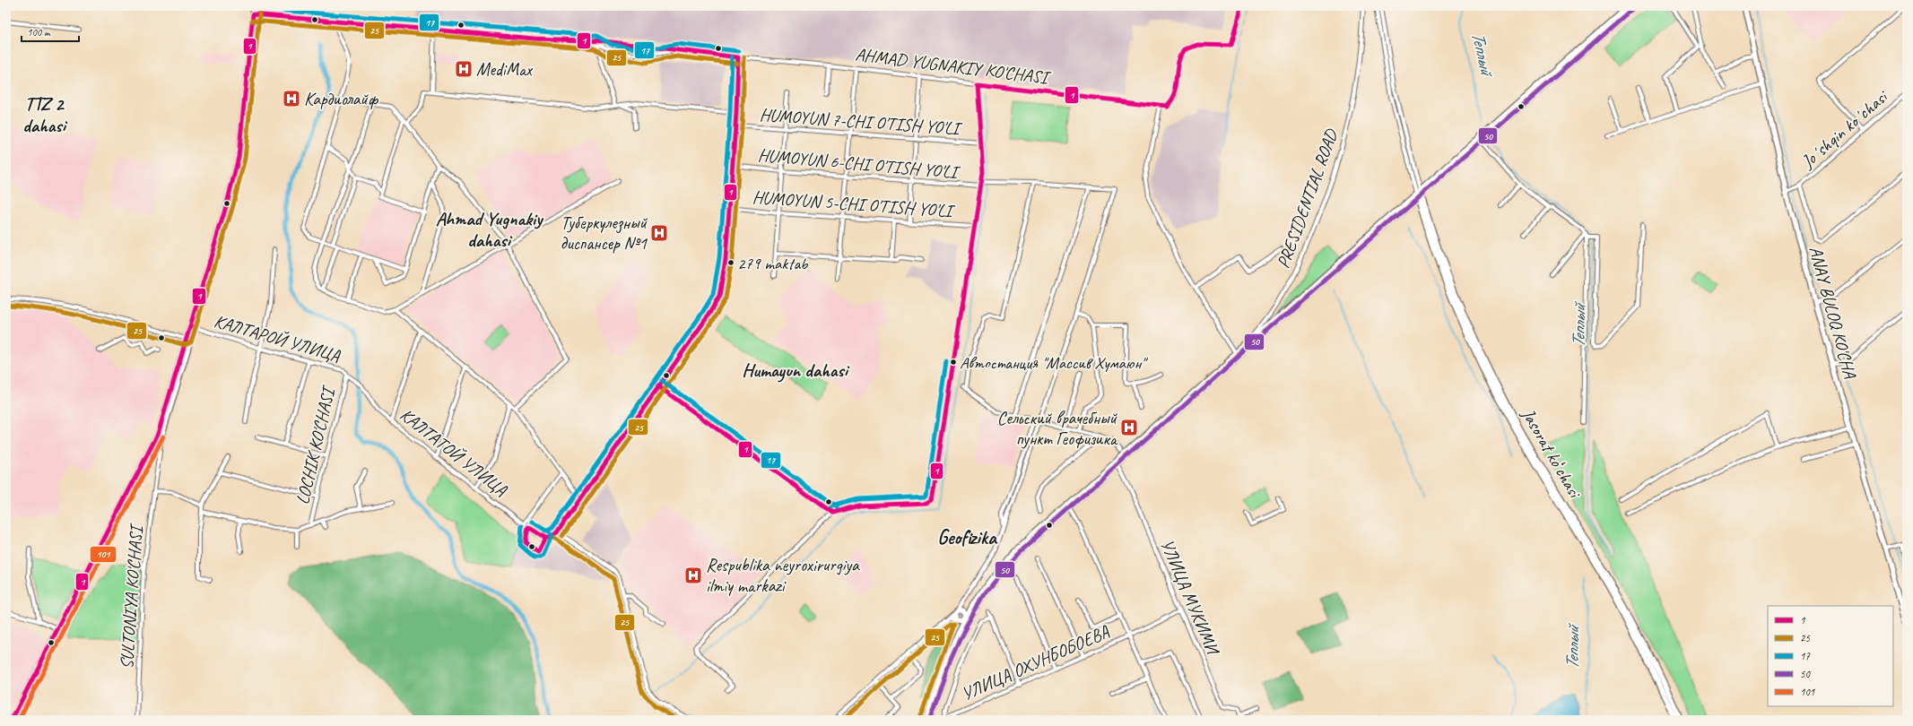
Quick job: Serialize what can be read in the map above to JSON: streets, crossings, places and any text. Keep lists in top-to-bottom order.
{
  "streets": {
    "main road": ["ANAY BULOQ KO'CHA", "Jasorat koʻchasi"],
    "street": [
      "AHMAD YUGNAKIY KO'CHASI",
      "HUMOYUN 7-CHI O'TISH YO'LI",
      "Joʼshqin koʼchasi",
      "HUMOYUN 6-CHI O'TISH YO'LI",
      "PRESIDENTIAL ROAD",
      "HUMOYUN 5-CHI O'TISH YO'LI",
      "КАЛТАРОЙ УЛИЦА",
      "LOCHIK KO'CHASI",
      "КАЛТАТОЙ УЛИЦА",
      "УЛИЦА МУКИМИ",
      "SULTONIYA KO'CHASI",
      "УЛИЦА ОХУНБОБОЕВА"
    ]
  },
  "crossings": [
    ["Joʼshqin koʼchasi", "ANAY BULOQ KO'CHA"],
    ["КАЛТАРОЙ УЛИЦА", "LOCHIK KO'CHASI"],
    ["КАЛТАРОЙ УЛИЦА", "КАЛТАТОЙ УЛИЦА"],
    ["УЛИЦА МУКИМИ", "УЛИЦА ОХУНБОБОЕВА"]
  ],
  "districts": [
    "TTZ 2 dahasi",
    "Ahmad Yugnakiy dahasi",
    "Humayun dahasi",
    "Geofizika"
  ],
  "water": ["Теплый"],
  "places": {
    "hospital": [
      "MediMax",
      "Кардиолайф",
      "Туберкулезный диспансер №1",
      "Сельский врачебный пункт Геофизика",
      "Respublika neyroxirurgiya ilmiy markazi"
    ],
    "other": ["279 maktab", "Автостанция \"Массив Хумаюн\""]
  },
  "lines": [
    "transit line 1",
    "transit line 50",
    "transit line 25",
    "transit line 17",
    "transit line 101"
  ],
  "legend": [
    "1",
    "25",
    "17",
    "50",
    "101"
  ],
  "scale_bar": "100 m"
}
